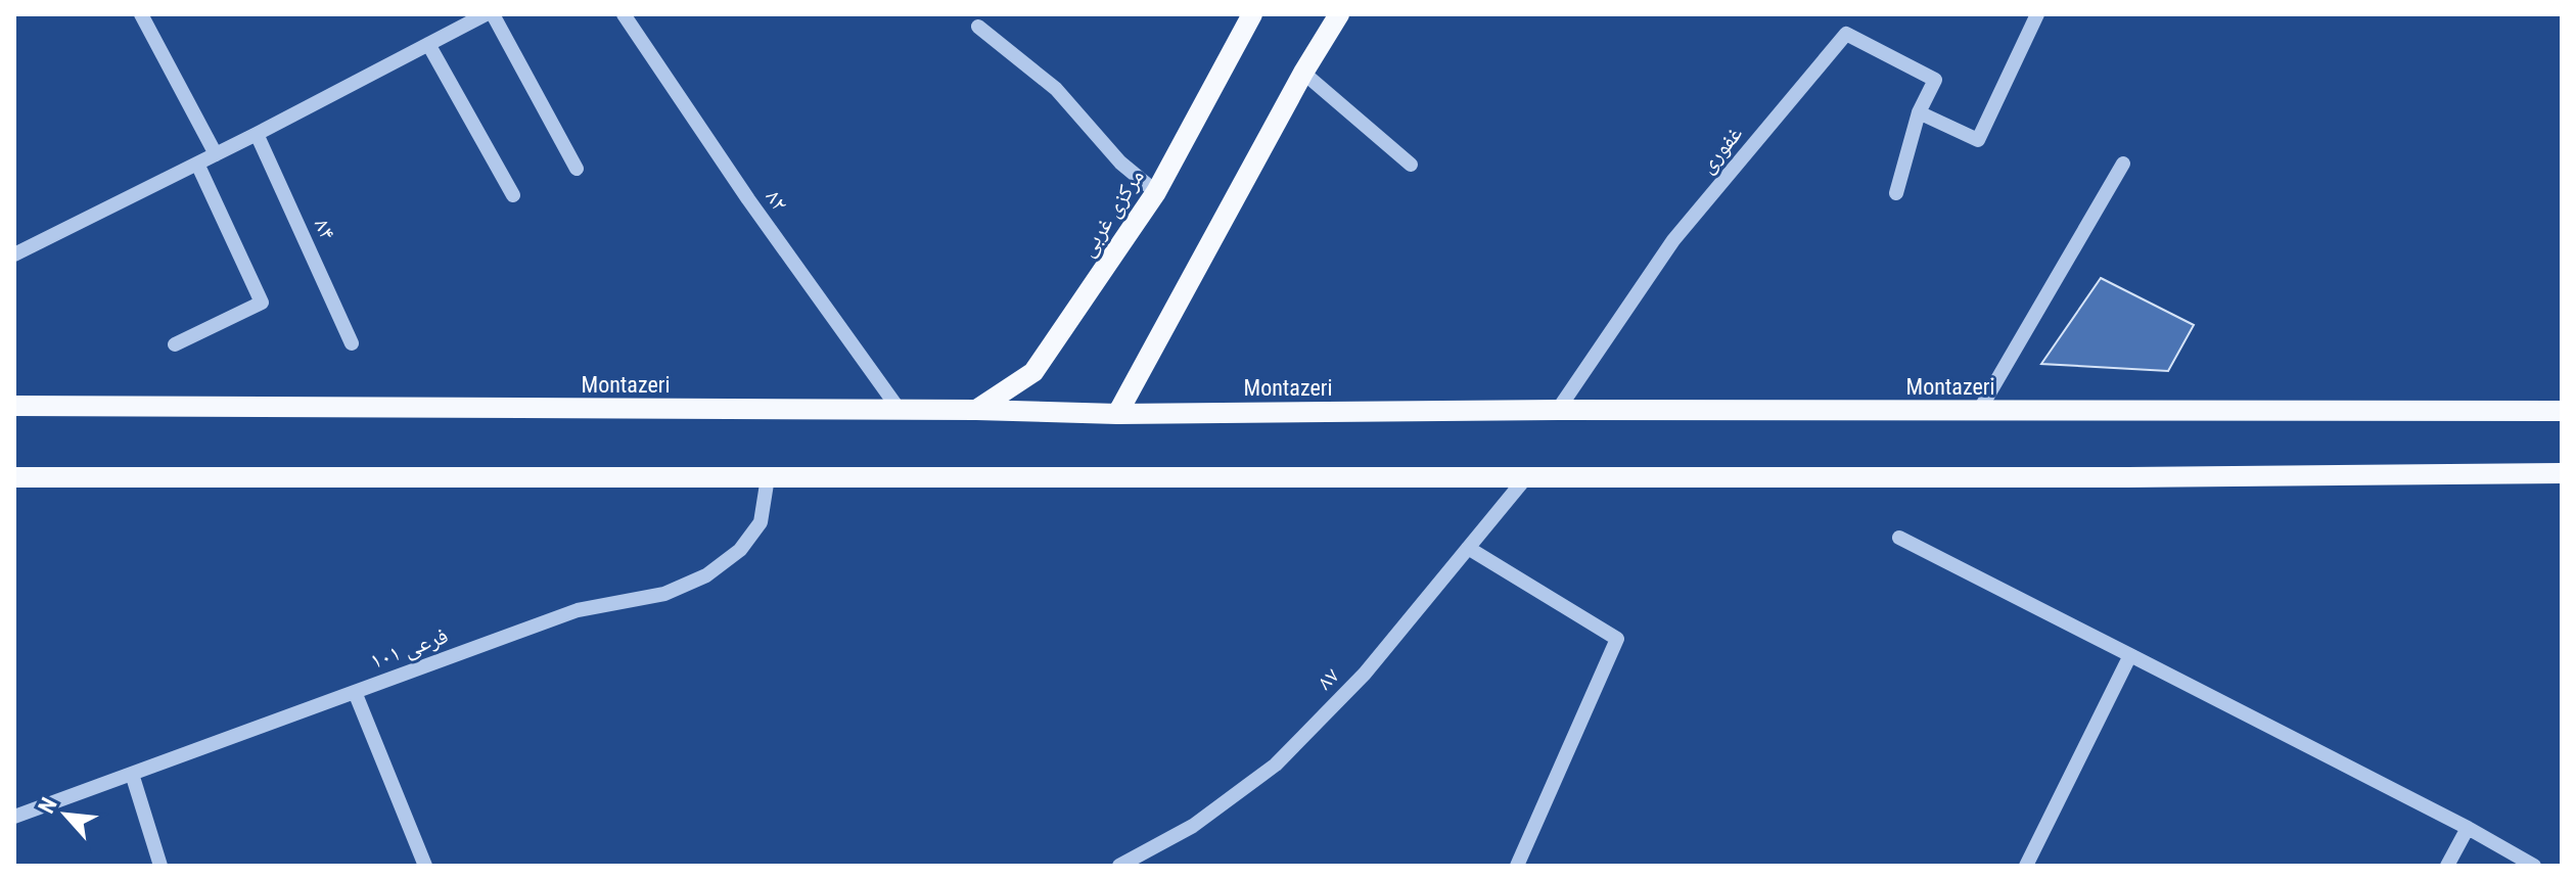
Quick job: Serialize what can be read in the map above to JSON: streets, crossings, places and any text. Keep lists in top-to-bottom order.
{
  "streets": {
    "main road": ["مرکزی غربی", "Montazeri"],
    "street": [
      "غفوری",
      "۸۲",
      "۸۴",
      "فرعی ۱۰۱",
      "۸۷"
    ]
  },
  "crossings": [
    ["غفوری", "Montazeri"],
    ["۸۲", "Montazeri"],
    ["مرکزی غربی", "Montazeri"]
  ],
  "north": "top left"
}
